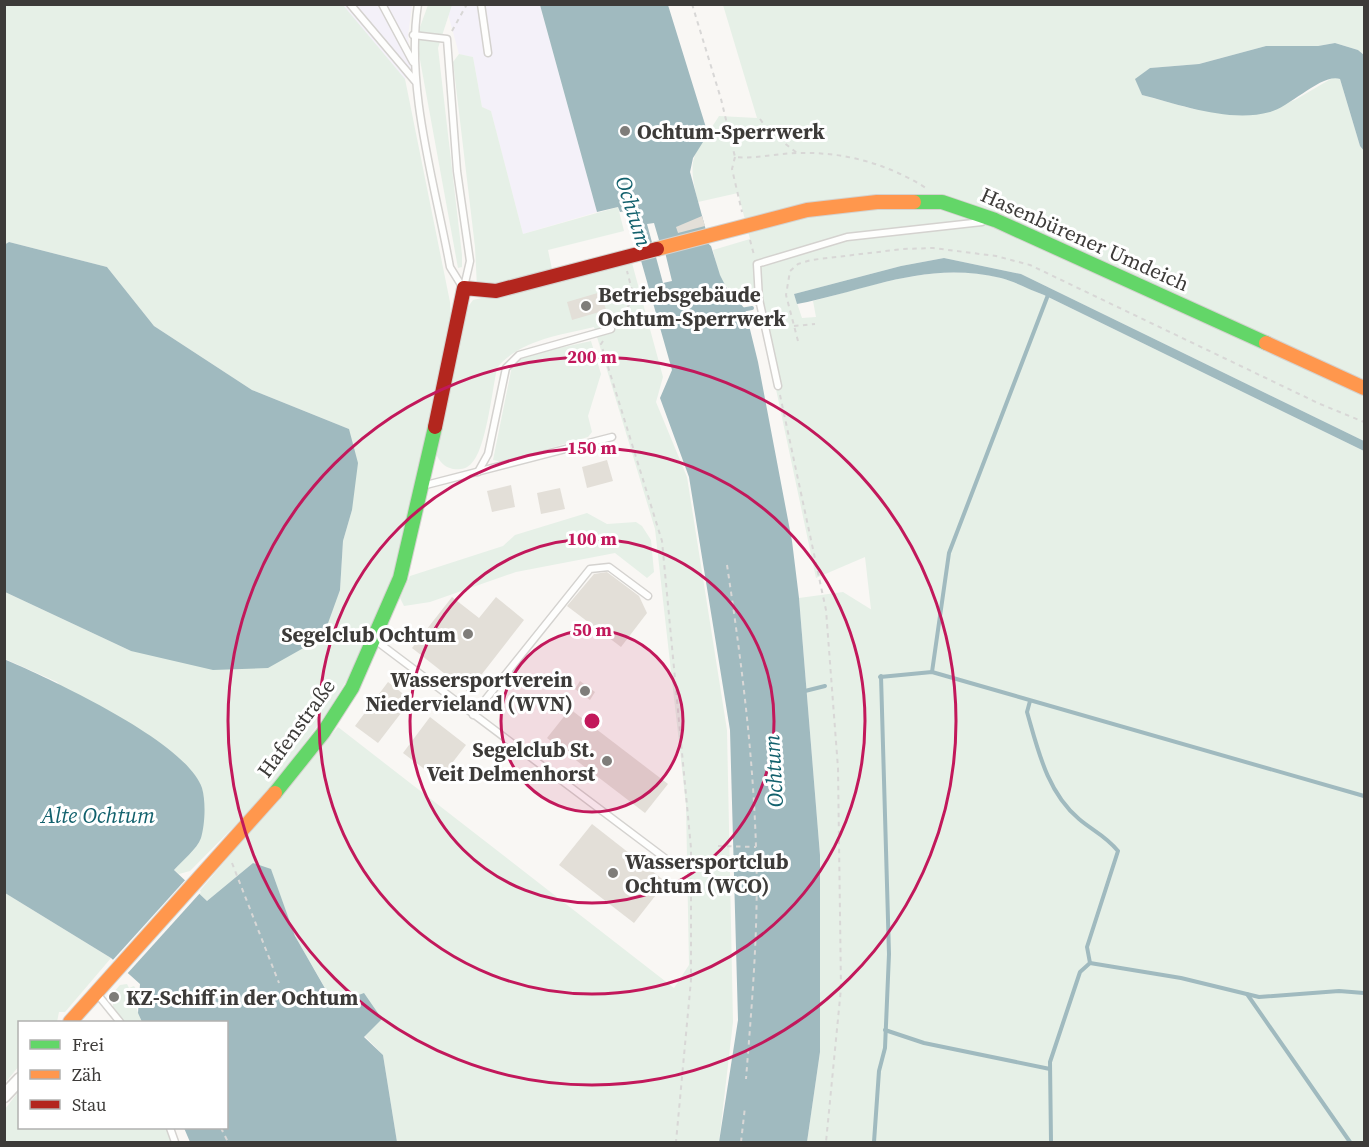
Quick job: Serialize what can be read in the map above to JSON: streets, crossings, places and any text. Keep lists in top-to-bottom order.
{
  "streets": {
    "street": ["Hasenbürener Umdeich", "Hafenstraße"]
  },
  "crossings": [
    ["Hasenbürener Umdeich", "Hafenstraße"]
  ],
  "water": ["Ochtum", "Alte Ochtum"],
  "places": [
    "Ochtum-Sperrwerk",
    "Betriebsgebäude Ochtum-Sperrwerk",
    "Segelclub Ochtum",
    "Wassersportverein Niedervieland (WVN)",
    "Segelclub St. Veit Delmenhorst",
    "Wassersportclub Ochtum (WCO)",
    "KZ-Schiff in der Ochtum"
  ],
  "legend": ["Frei", "Zäh", "Stau"],
  "rings": [
    "200 m",
    "150 m",
    "100 m",
    "50 m"
  ]
}
